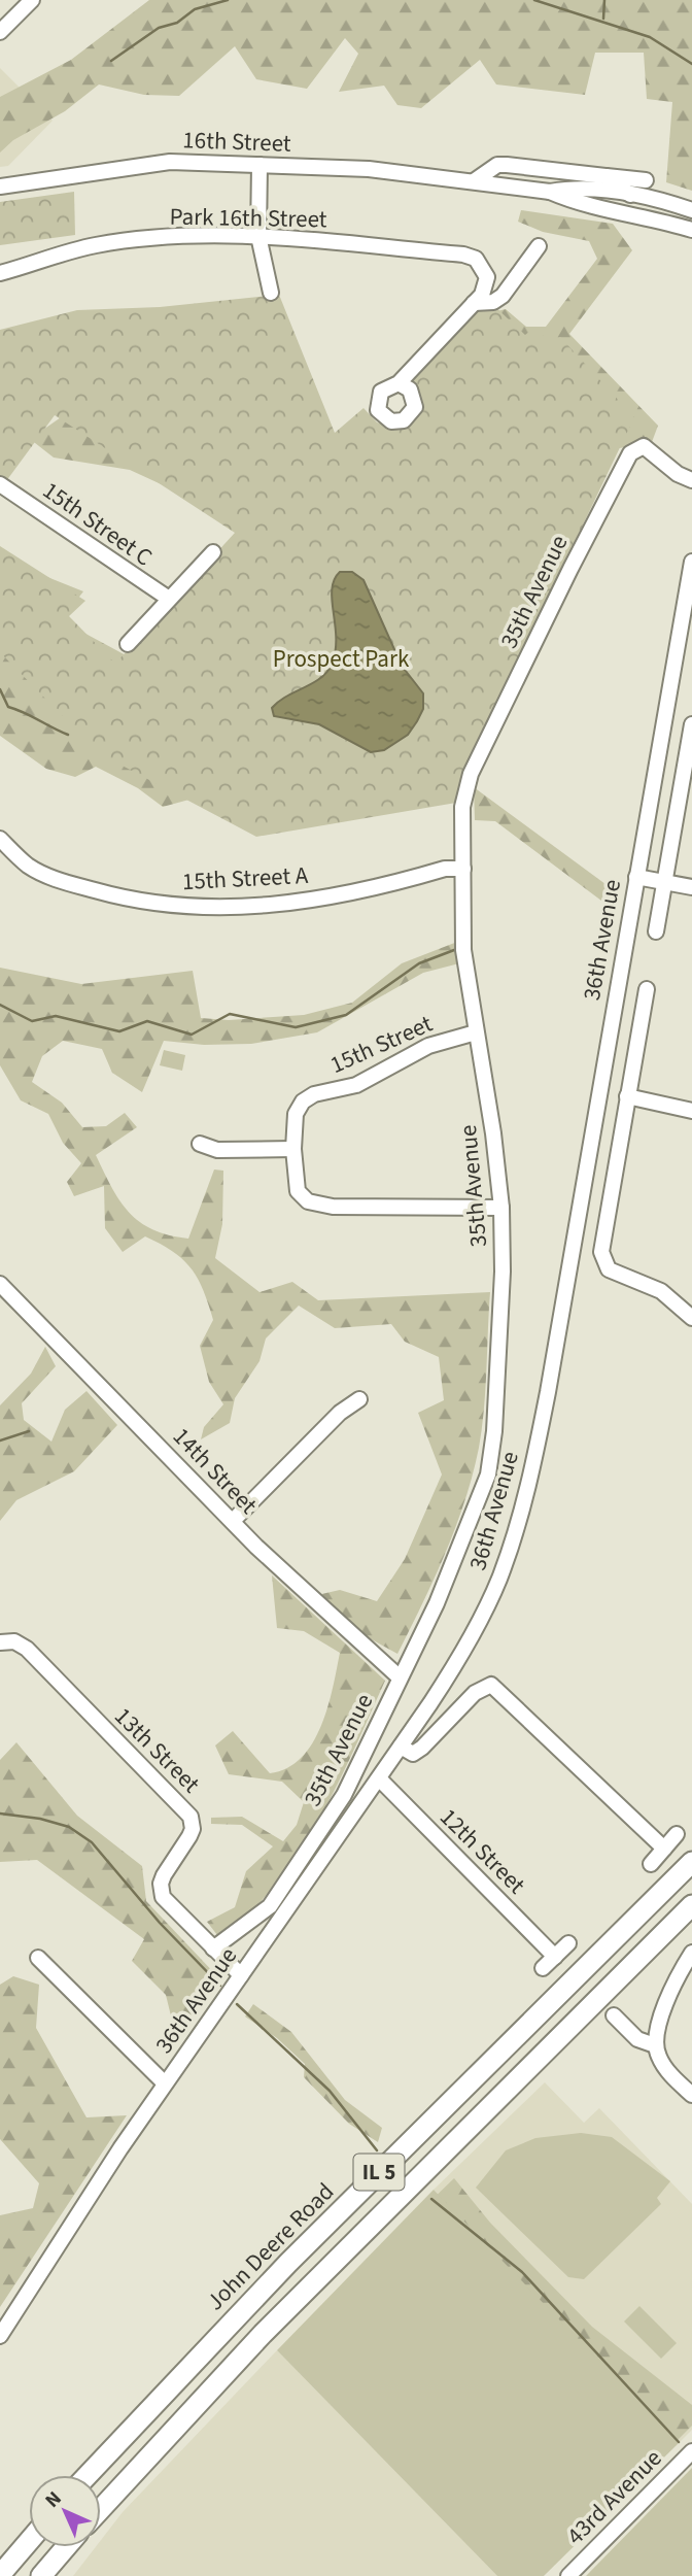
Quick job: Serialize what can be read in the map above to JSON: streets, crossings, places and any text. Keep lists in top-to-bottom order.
{
  "streets": {
    "highway": ["IL 5", "John Deere Road"],
    "street": [
      "16th Street",
      "Park 16th Street",
      "15th Street C",
      "35th Avenue",
      "15th Street A",
      "36th Avenue",
      "15th Street",
      "14th Street",
      "13th Street",
      "12th Street",
      "43rd Avenue"
    ]
  },
  "crossings": [
    ["35th Avenue", "15th Street A"],
    ["35th Avenue", "15th Street"],
    ["35th Avenue", "14th Street"],
    ["35th Avenue", "13th Street"],
    ["36th Avenue", "13th Street"],
    ["36th Avenue", "12th Street"]
  ],
  "parks": ["Prospect Park"],
  "north": "top left"
}
